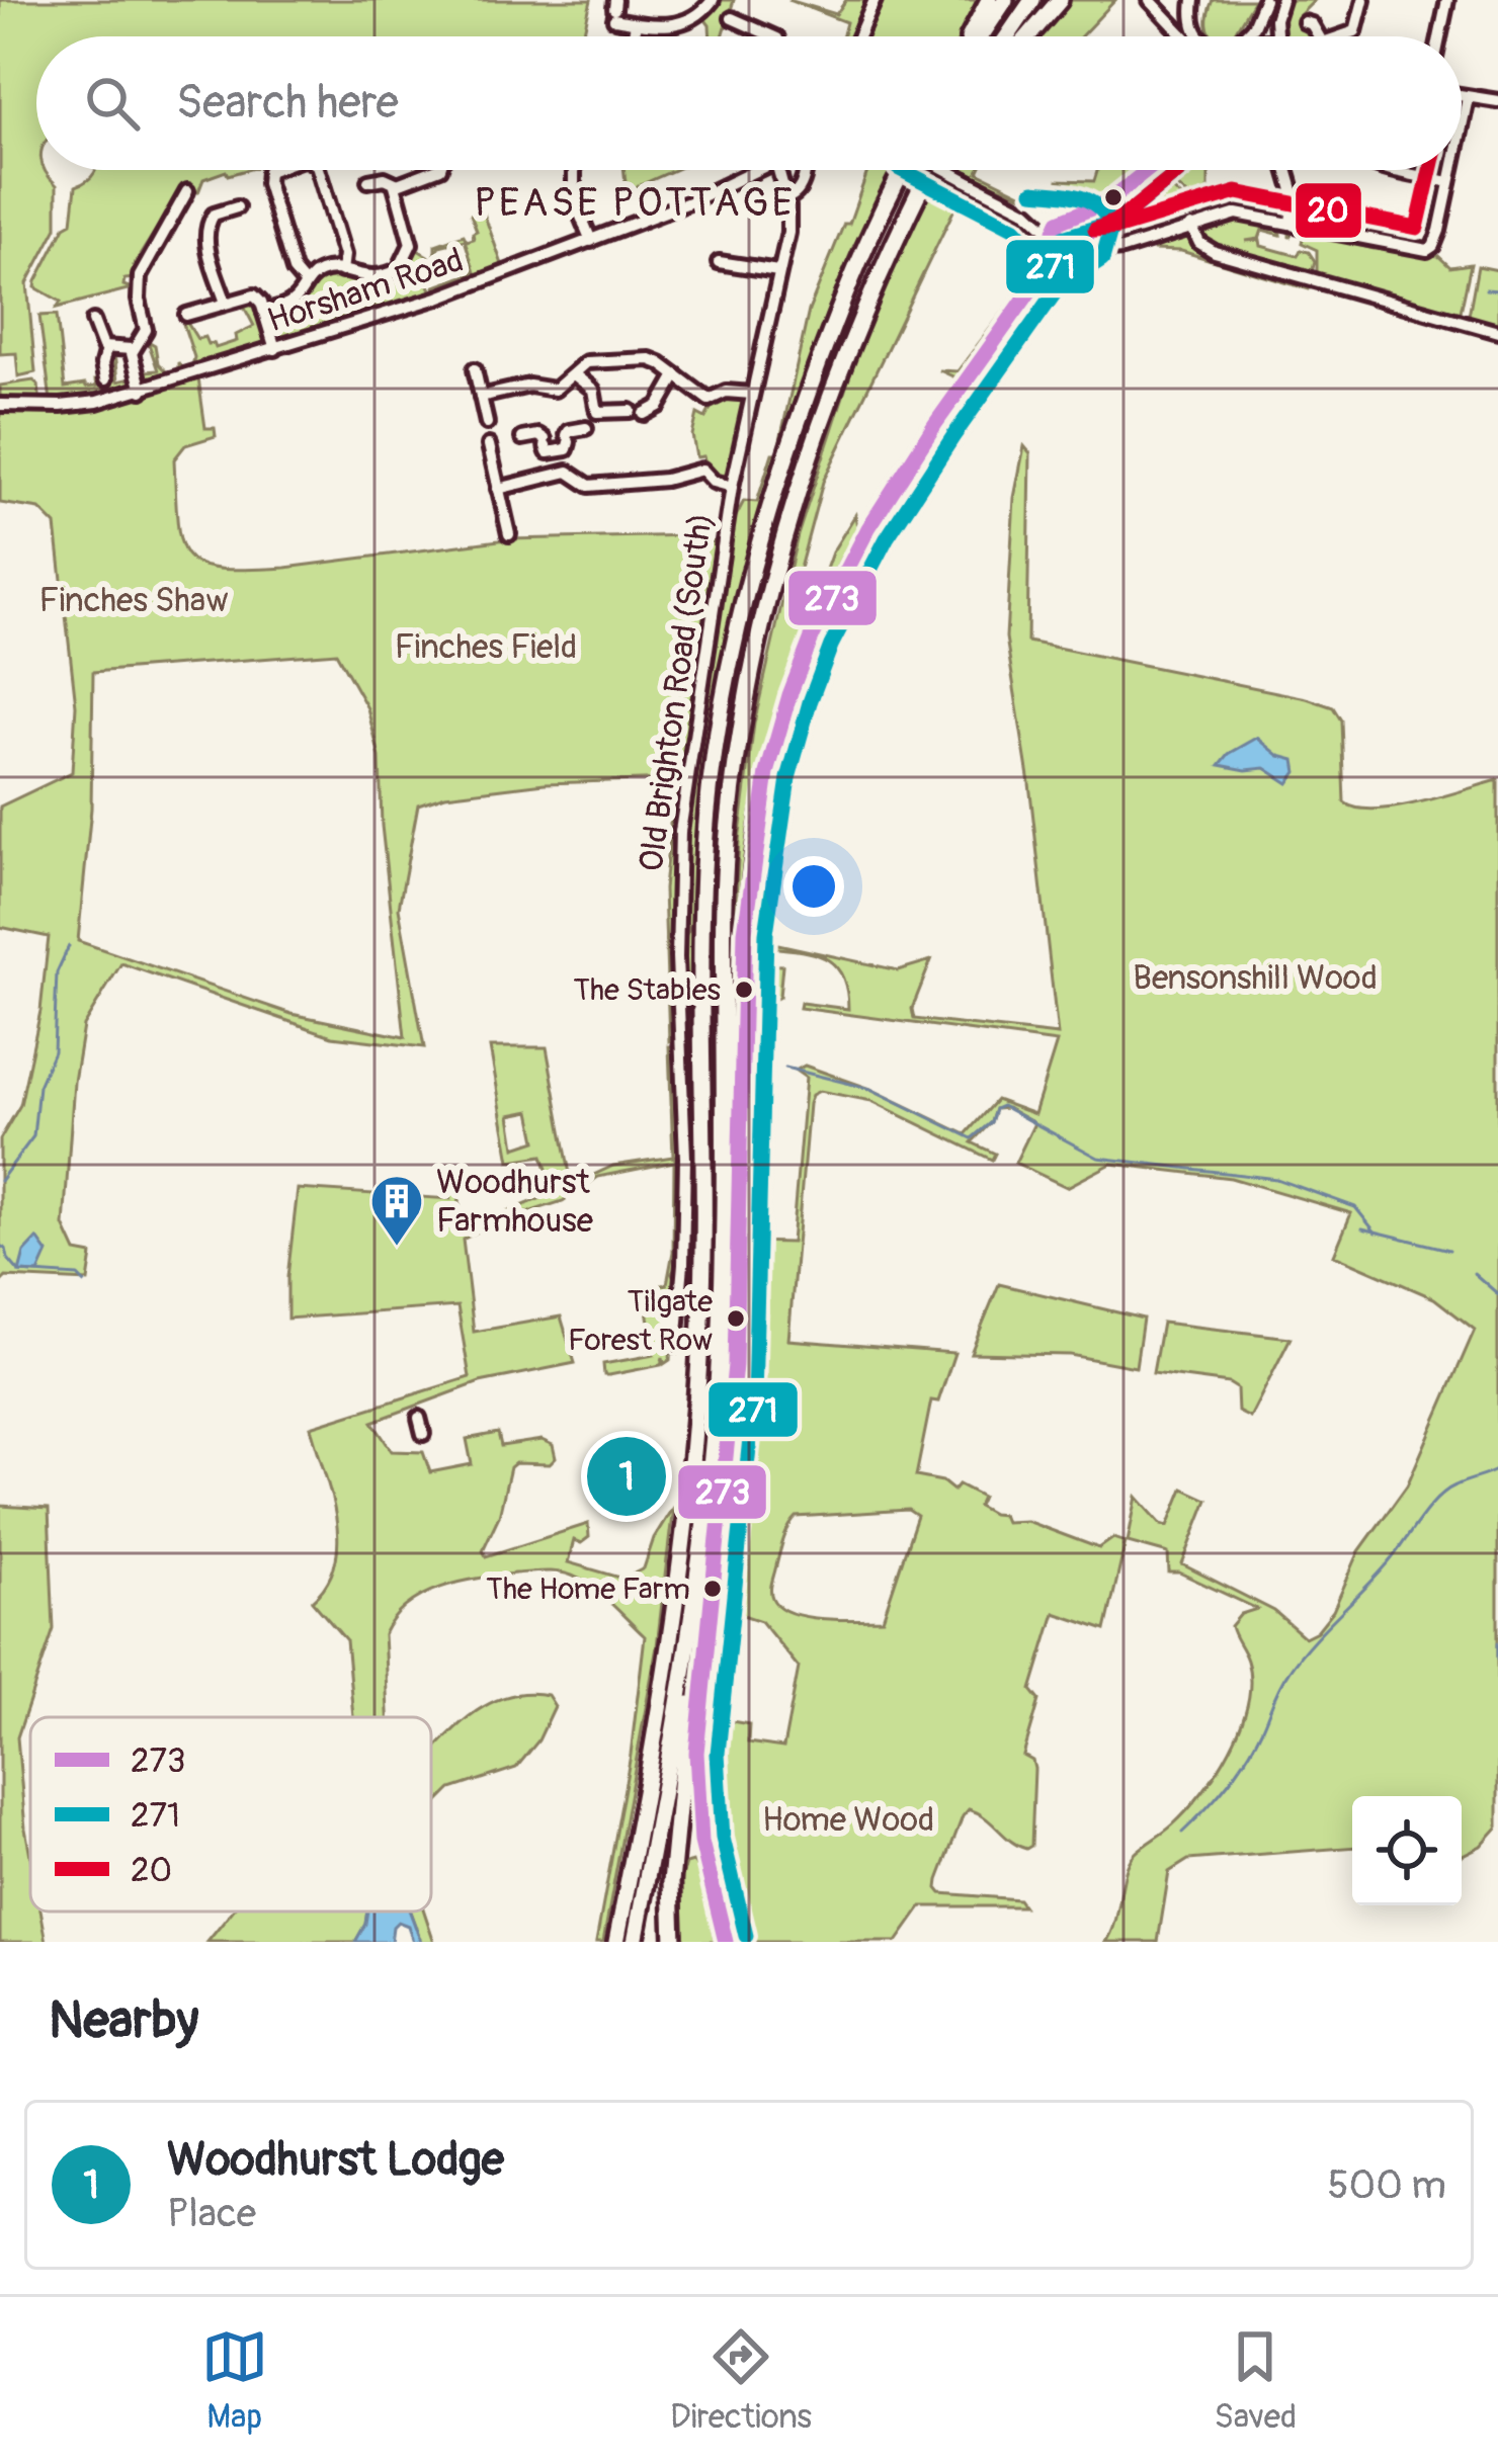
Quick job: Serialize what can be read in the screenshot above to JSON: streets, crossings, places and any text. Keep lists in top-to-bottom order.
{
  "streets": {
    "street": ["Horsham Road", "Old Brighton Road (South)"]
  },
  "districts": ["PEASE POTTAGE"],
  "parks": [
    "Finches Shaw",
    "Finches Field",
    "Bensonshill Wood",
    "Home Wood"
  ],
  "places": {
    "other": ["The Stables", "Tilgate Forest Row", "The Home Farm"],
    "building": ["Woodhurst Farmhouse"]
  },
  "lines": ["transit line 273", "transit line 271", "transit line 20"],
  "legend": ["273", "271", "20"],
  "page": {
    "search": "Search here",
    "pins": "1",
    "heading": "Nearby",
    "list": [
      {
        "mark": "1",
        "name": "Woodhurst Lodge",
        "note": "Place",
        "value": "500 m"
      }
    ],
    "nav": ["Map", "Directions", "Saved"]
  }
}
